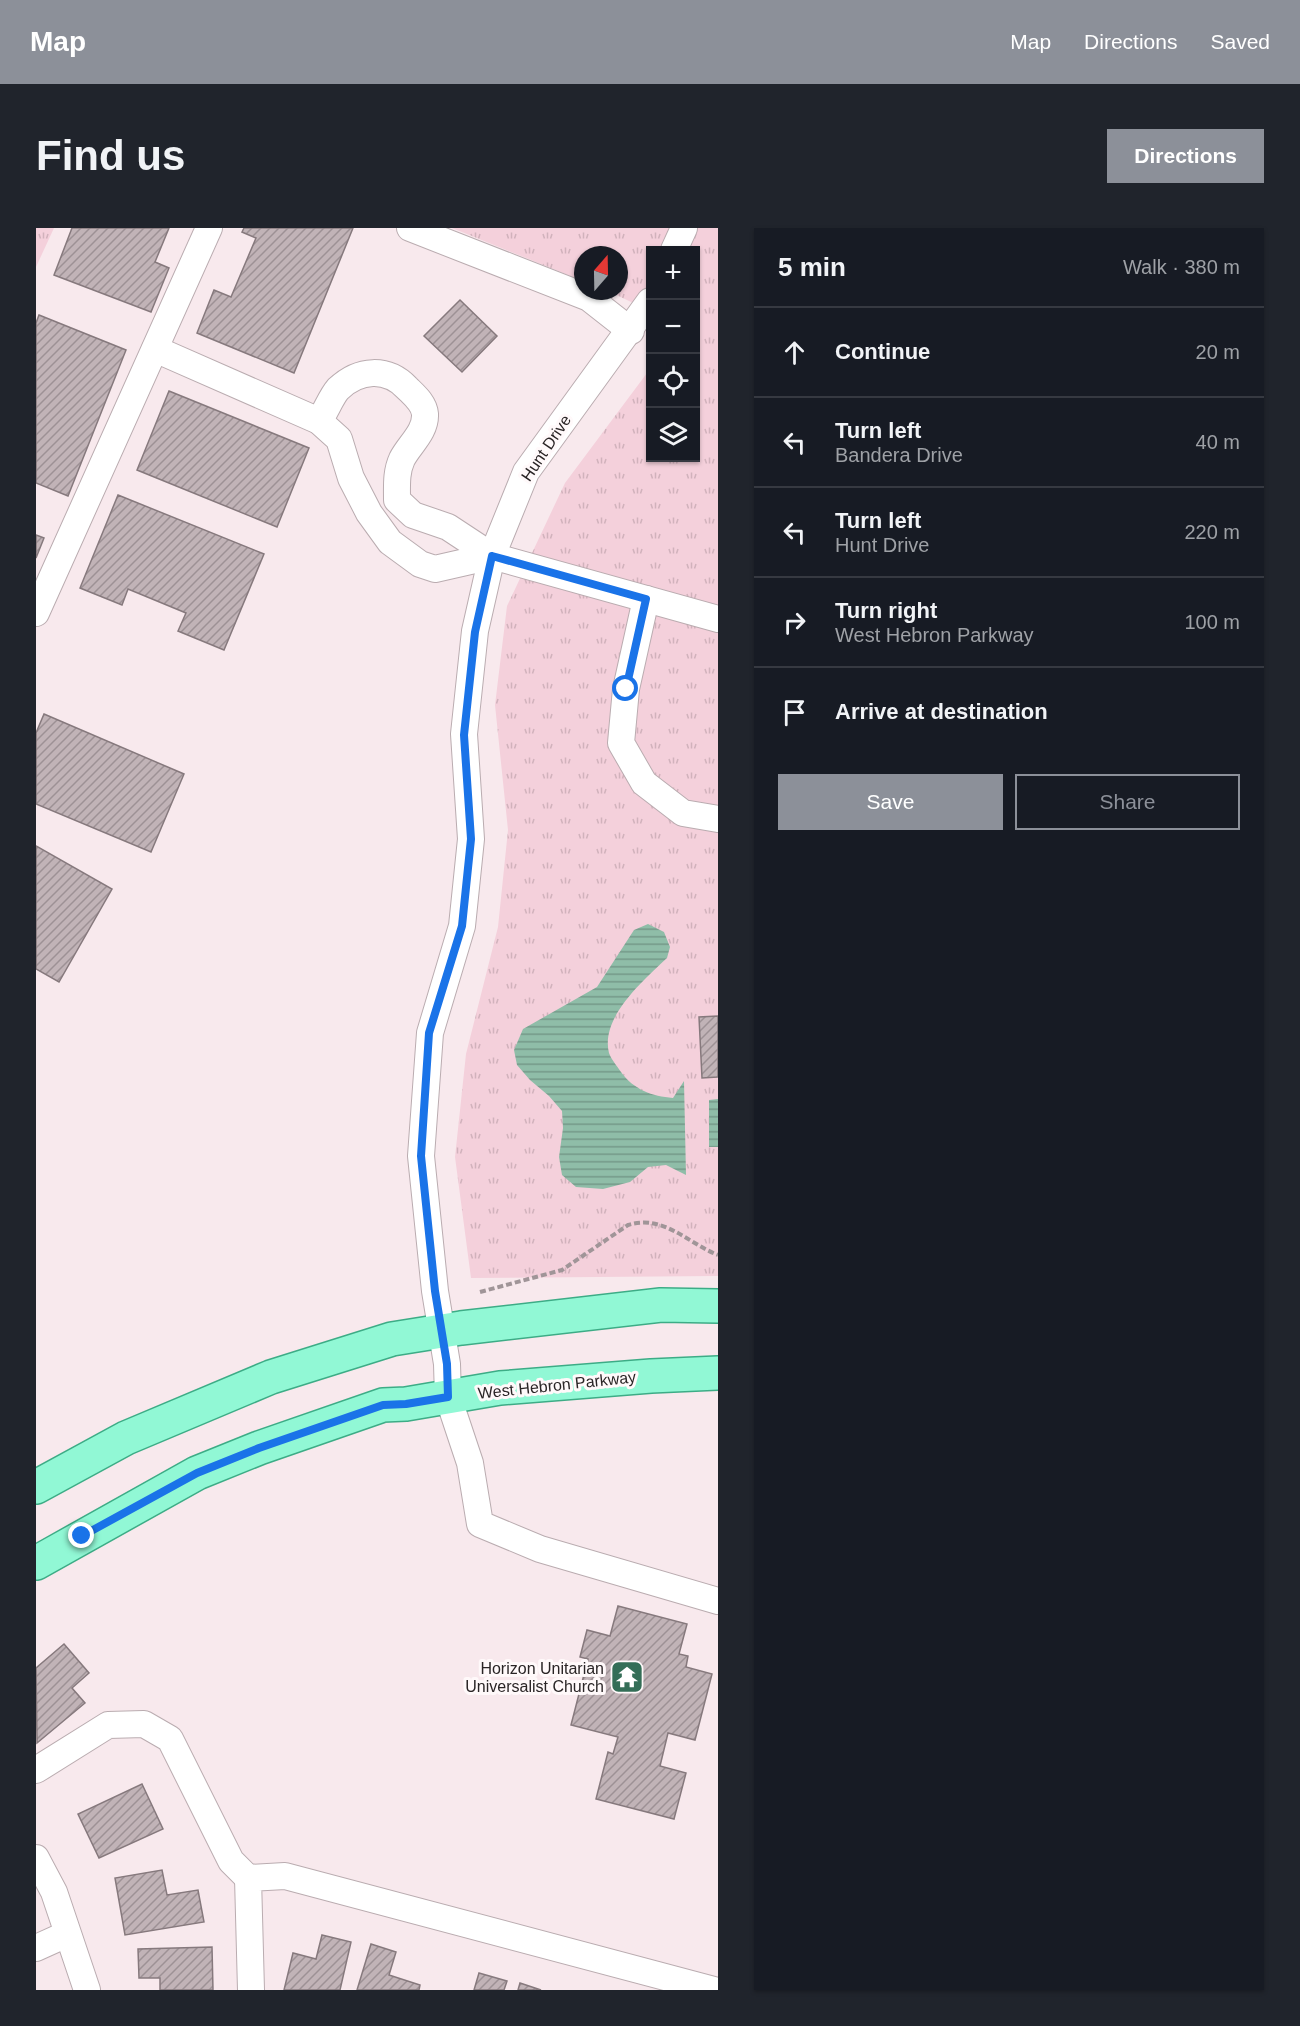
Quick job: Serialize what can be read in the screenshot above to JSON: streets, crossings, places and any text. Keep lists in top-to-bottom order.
{
  "streets": {
    "main road": ["West Hebron Parkway"],
    "street": ["Hunt Drive"]
  },
  "crossings": [
    ["Hunt Drive", "West Hebron Parkway"]
  ],
  "places": {
    "temple": ["Horizon Unitarian Universalist Church"]
  },
  "north": "top",
  "page": {
    "header": "Map",
    "nav": ["Map", "Directions", "Saved"],
    "buttons": [
      "Directions",
      ["Save", "Share"]
    ],
    "title": "Find us",
    "heading": ["5 min", "Walk · 380 m"],
    "map_buttons": ["+", "−"],
    "list": [
      ["Continue", "20 m"],
      ["Turn left", "Bandera Drive", "40 m"],
      ["Turn left", "Hunt Drive", "220 m"],
      ["Turn right", "West Hebron Parkway", "100 m"],
      "Arrive at destination"
    ]
  }
}
